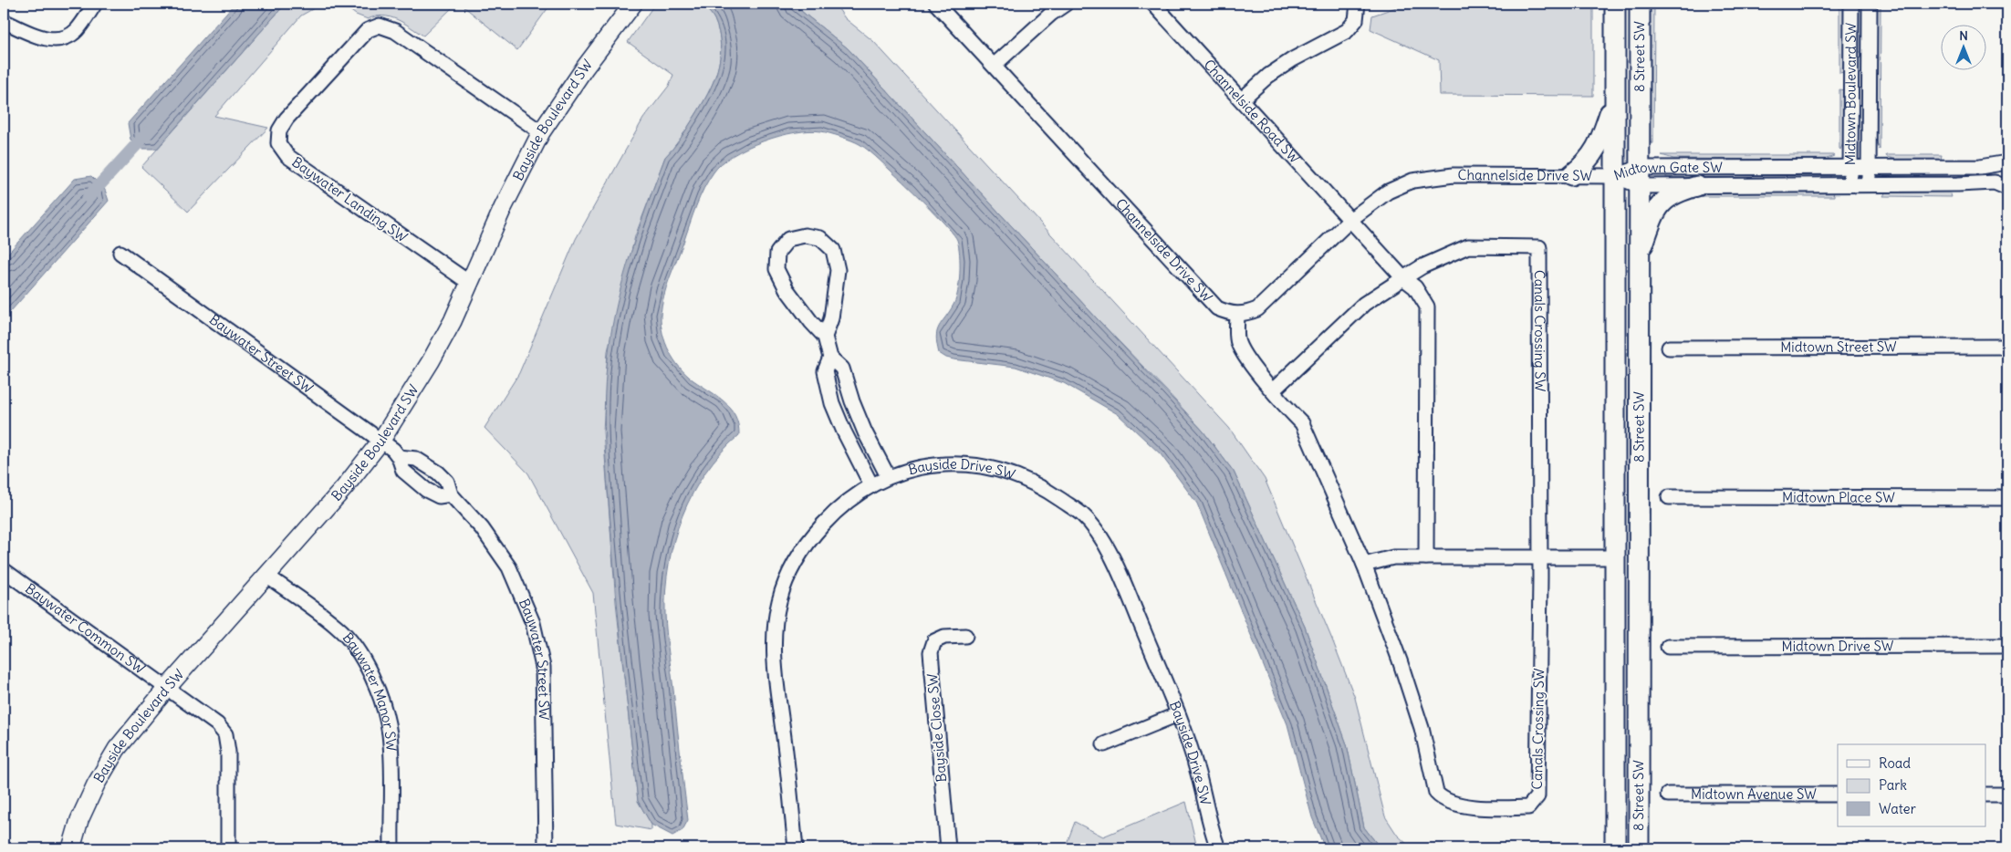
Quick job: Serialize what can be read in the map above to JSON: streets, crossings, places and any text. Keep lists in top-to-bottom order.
{
  "streets": {
    "main road": ["8 Street SW"],
    "street": [
      "Midtown Boulevard SW",
      "Channelside Road SW",
      "Bayside Boulevard SW",
      "Midtown Gate SW",
      "Channelside Drive SW",
      "Baywater Landing SW",
      "Canals Crossing SW",
      "Midtown Street SW",
      "Baywater Street SW",
      "Bayside Drive SW",
      "Midtown Place SW",
      "Baywater Common SW",
      "Midtown Drive SW",
      "Baywater Manor SW",
      "Bayside Close SW",
      "Midtown Avenue SW"
    ]
  },
  "crossings": [
    ["8 Street SW", "Midtown Gate SW"],
    ["8 Street SW", "Channelside Drive SW"],
    ["Midtown Boulevard SW", "Midtown Gate SW"],
    ["Channelside Road SW", "Channelside Drive SW"],
    ["Bayside Boulevard SW", "Baywater Landing SW"],
    ["Bayside Boulevard SW", "Baywater Street SW"],
    ["Bayside Boulevard SW", "Baywater Common SW"],
    ["Bayside Boulevard SW", "Baywater Manor SW"],
    ["Midtown Gate SW", "Channelside Drive SW"],
    ["Channelside Drive SW", "Canals Crossing SW"]
  ],
  "legend": ["Road", "Park", "Water"],
  "north": "top"
}
